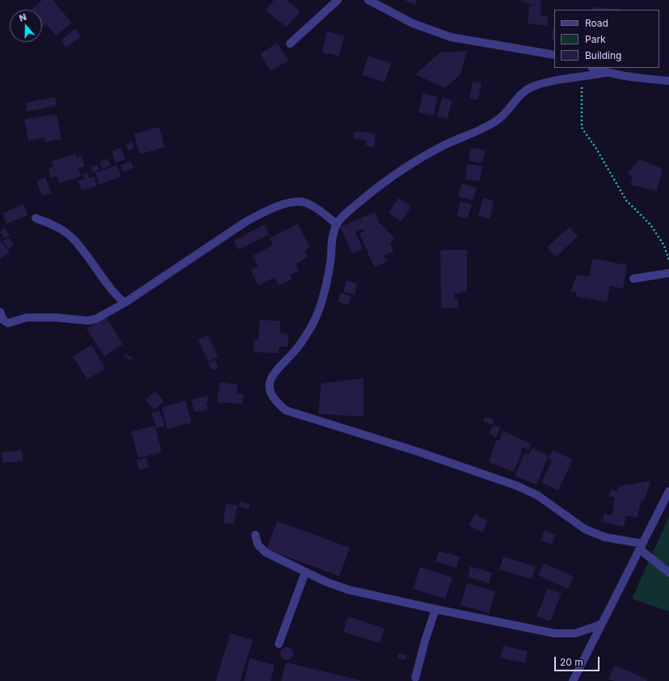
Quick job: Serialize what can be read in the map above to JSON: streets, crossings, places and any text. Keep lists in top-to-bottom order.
{
  "legend": ["Road", "Park", "Building"],
  "scale_bar": "20 m",
  "north": "top"
}
